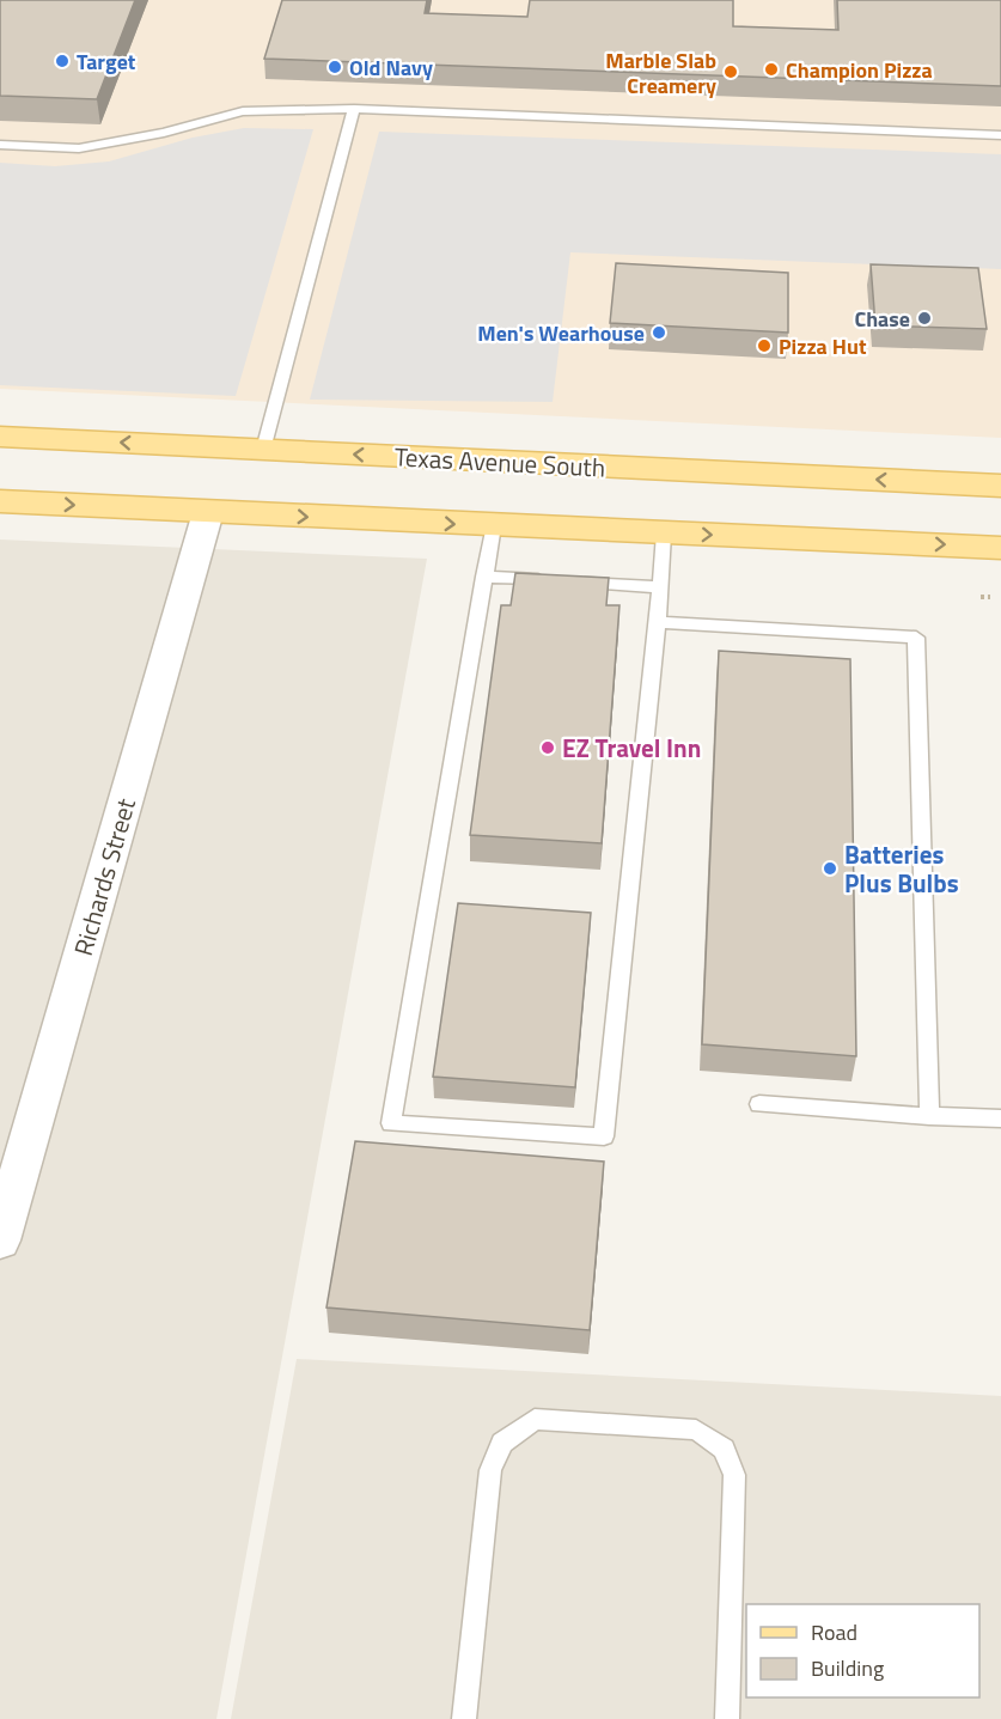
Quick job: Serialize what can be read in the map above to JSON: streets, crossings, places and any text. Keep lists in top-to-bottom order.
{
  "streets": {
    "main road": ["Texas Avenue South"],
    "street": ["Richards Street"]
  },
  "places": [
    "Target",
    "Old Navy",
    "Champion Pizza",
    "Marble Slab Creamery",
    "Chase",
    "Men's Wearhouse",
    "Pizza Hut",
    "EZ Travel Inn",
    "Batteries Plus Bulbs"
  ],
  "legend": ["Road", "Building"]
}
